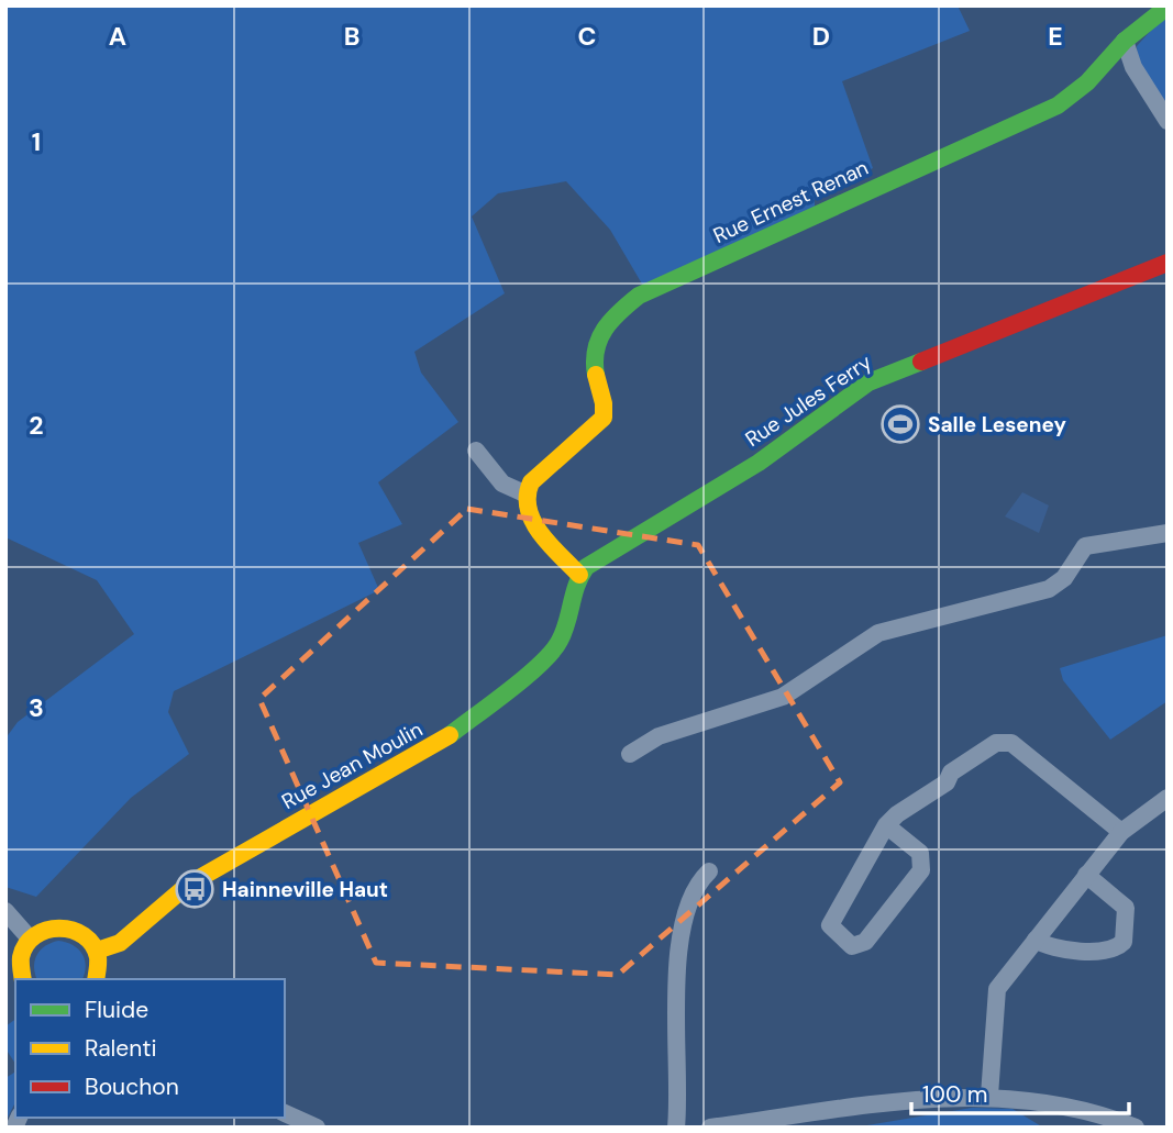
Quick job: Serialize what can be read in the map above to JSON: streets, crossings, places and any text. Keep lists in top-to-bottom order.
{
  "streets": {
    "street": ["Rue Ernest Renan", "Rue Jules Ferry", "Rue Jean Moulin"]
  },
  "crossings": [
    ["Rue Jules Ferry", "Rue Jean Moulin"]
  ],
  "places": {
    "sports": ["Salle Leseney"],
    "bus stop": ["Hainneville Haut"]
  },
  "legend": ["Fluide", "Ralenti", "Bouchon"],
  "scale_bar": "100 m",
  "grid": {
    "columns": [
      "A",
      "B",
      "C",
      "D",
      "E"
    ],
    "rows": ["1", "2", "3"]
  }
}
